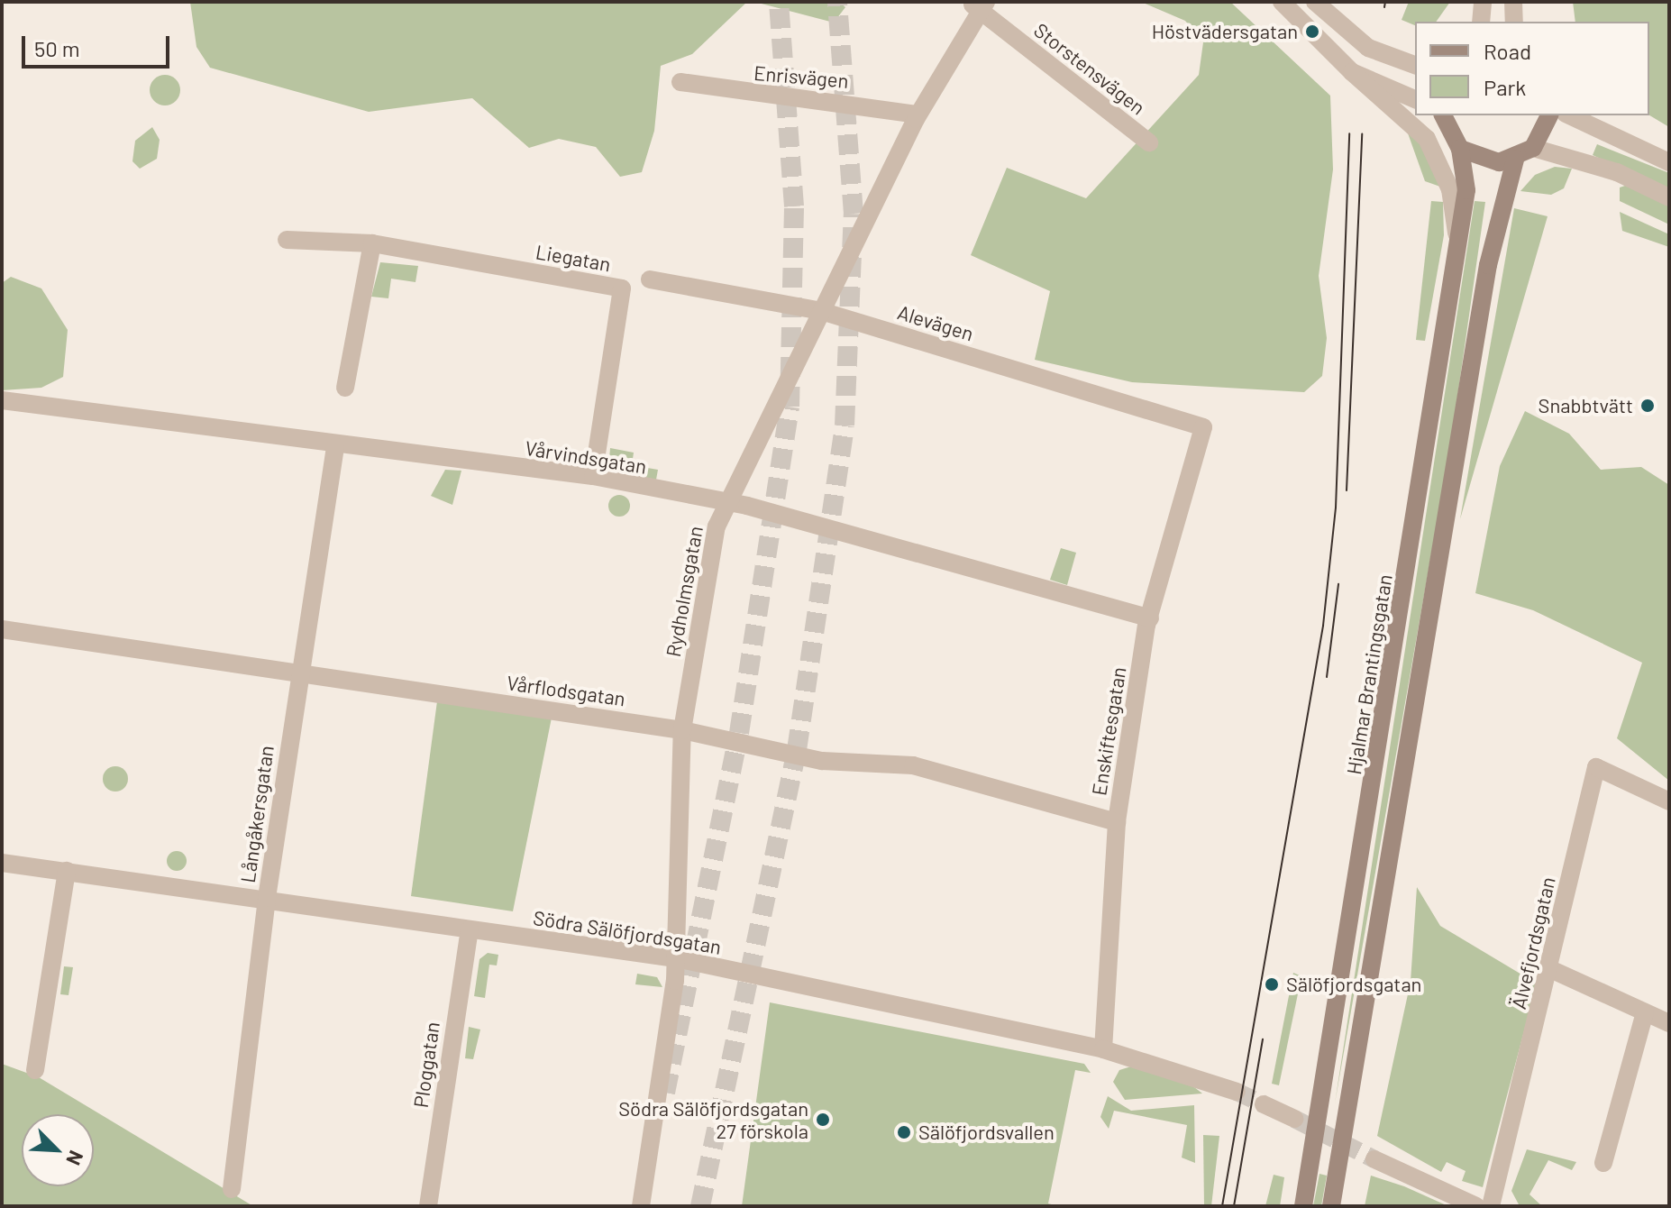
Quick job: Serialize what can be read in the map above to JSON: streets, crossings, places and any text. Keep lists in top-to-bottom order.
{
  "streets": {
    "main road": ["Hjalmar Brantingsgatan"],
    "street": [
      "Storstensvägen",
      "Enrisvägen",
      "Liegatan",
      "Alevägen",
      "Vårvindsgatan",
      "Rydholmsgatan",
      "Vårflodsgatan",
      "Enskiftesgatan",
      "Långåkersgatan",
      "Södra Sälöfjordsgatan",
      "Älvefjordsgatan",
      "Ploggatan"
    ]
  },
  "crossings": [
    ["Storstensvägen", "Rydholmsgatan"],
    ["Enrisvägen", "Rydholmsgatan"],
    ["Liegatan", "Vårvindsgatan"],
    ["Alevägen", "Rydholmsgatan"],
    ["Alevägen", "Enskiftesgatan"],
    ["Vårvindsgatan", "Rydholmsgatan"],
    ["Vårvindsgatan", "Enskiftesgatan"],
    ["Vårvindsgatan", "Långåkersgatan"],
    ["Rydholmsgatan", "Vårflodsgatan"],
    ["Rydholmsgatan", "Södra Sälöfjordsgatan"],
    ["Vårflodsgatan", "Enskiftesgatan"],
    ["Vårflodsgatan", "Långåkersgatan"],
    ["Enskiftesgatan", "Södra Sälöfjordsgatan"],
    ["Långåkersgatan", "Södra Sälöfjordsgatan"],
    ["Södra Sälöfjordsgatan", "Ploggatan"]
  ],
  "places": [
    "Höstvädersgatan",
    "Snabbtvätt",
    "Sälöfjordsgatan",
    "Södra Sälöfjordsgatan 27 förskola",
    "Sälöfjordsvallen"
  ],
  "legend": ["Road", "Park"],
  "scale_bar": "50 m",
  "north": "bottom right"
}
